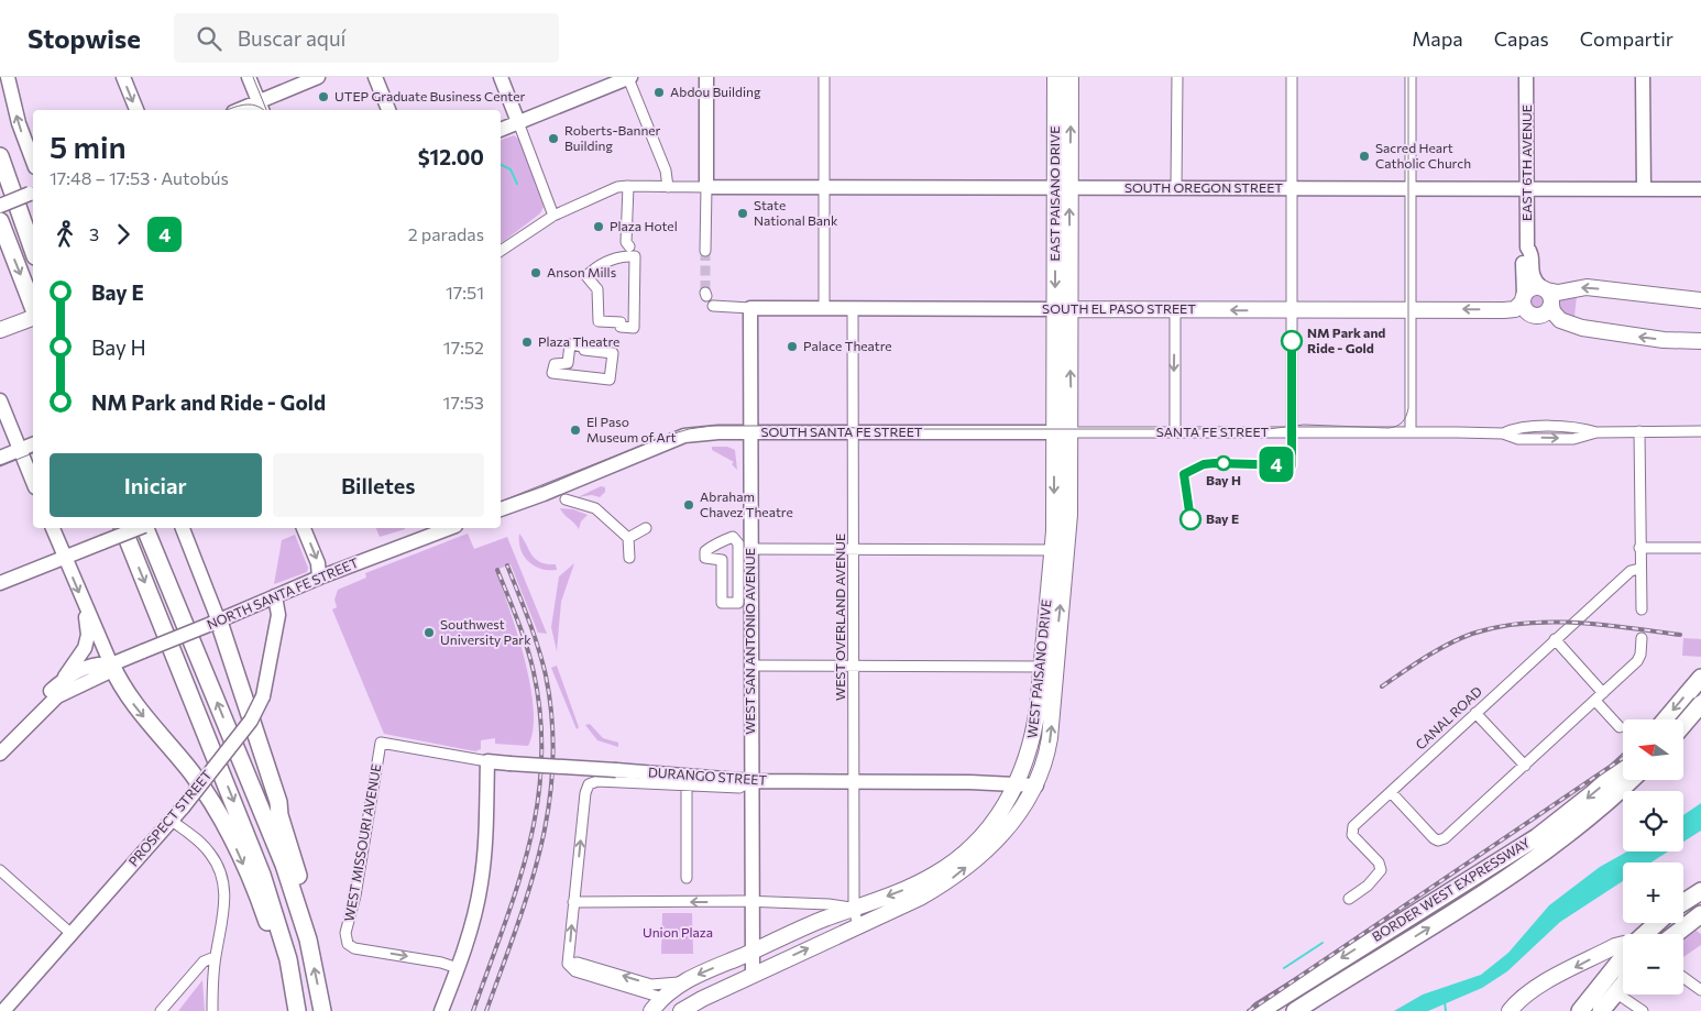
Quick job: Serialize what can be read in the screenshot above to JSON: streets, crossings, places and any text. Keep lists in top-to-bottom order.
{
  "streets": {
    "highway": ["BORDER WEST EXPRESSWAY"],
    "main road": ["EAST PAISANO DRIVE", "SOUTH EL PASO STREET", "WEST PAISANO DRIVE"],
    "street": [
      "EAST 6TH AVENUE",
      "SOUTH OREGON STREET",
      "SOUTH SANTA FE STREET",
      "SANTA FE STREET",
      "NORTH SANTA FE STREET",
      "WEST OVERLAND AVENUE",
      "WEST SAN ANTONIO AVENUE",
      "CANAL ROAD",
      "DURANGO STREET",
      "PROSPECT STREET",
      "WEST MISSOURI AVENUE"
    ]
  },
  "crossings": [
    ["EAST 6TH AVENUE", "SOUTH OREGON STREET"],
    ["EAST 6TH AVENUE", "SOUTH EL PASO STREET"],
    ["SOUTH OREGON STREET", "EAST PAISANO DRIVE"],
    ["EAST PAISANO DRIVE", "SOUTH EL PASO STREET"],
    ["EAST PAISANO DRIVE", "WEST PAISANO DRIVE"],
    ["SOUTH EL PASO STREET", "WEST OVERLAND AVENUE"],
    ["SOUTH EL PASO STREET", "WEST SAN ANTONIO AVENUE"],
    ["SOUTH EL PASO STREET", "WEST PAISANO DRIVE"],
    ["SOUTH SANTA FE STREET", "SANTA FE STREET"],
    ["SOUTH SANTA FE STREET", "WEST OVERLAND AVENUE"],
    ["SOUTH SANTA FE STREET", "WEST SAN ANTONIO AVENUE"],
    ["SOUTH SANTA FE STREET", "WEST PAISANO DRIVE"],
    ["SANTA FE STREET", "WEST PAISANO DRIVE"],
    ["NORTH SANTA FE STREET", "PROSPECT STREET"],
    ["WEST OVERLAND AVENUE", "WEST PAISANO DRIVE"],
    ["WEST OVERLAND AVENUE", "DURANGO STREET"],
    ["WEST SAN ANTONIO AVENUE", "WEST PAISANO DRIVE"],
    ["WEST SAN ANTONIO AVENUE", "DURANGO STREET"],
    ["WEST PAISANO DRIVE", "DURANGO STREET"],
    ["DURANGO STREET", "WEST MISSOURI AVENUE"]
  ],
  "parks": ["Union Plaza"],
  "places": [
    "Abdou Building",
    "UTEP Graduate Business Center",
    "Roberts-Banner Building",
    "Sacred Heart Catholic Church",
    "State National Bank",
    "Plaza Hotel",
    "Anson Mills",
    "NM Park and Ride - Gold",
    "Plaza Theatre",
    "Palace Theatre",
    "El Paso Museum of Art",
    "Bay H",
    "Abraham Chavez Theatre",
    "Bay E",
    "Southwest University Park"
  ],
  "lines": ["bus line 4"],
  "north": "left",
  "page": {
    "header": "Stopwise",
    "search": "Buscar aquí",
    "nav": ["Mapa", "Capas", "Compartir"],
    "on_map": "4",
    "heading": ["5 min", "17:48 – 17:53 · Autobús", "$12.00"],
    "legs": ["3", "4", "2 paradas"],
    "list": [
      {
        "name": "Bay E",
        "value": "17:51"
      },
      {
        "name": "Bay H",
        "value": "17:52"
      },
      {
        "name": "NM Park and Ride - Gold",
        "value": "17:53"
      }
    ],
    "buttons": ["Iniciar", "Billetes"],
    "map_buttons": ["+", "−"]
  }
}
